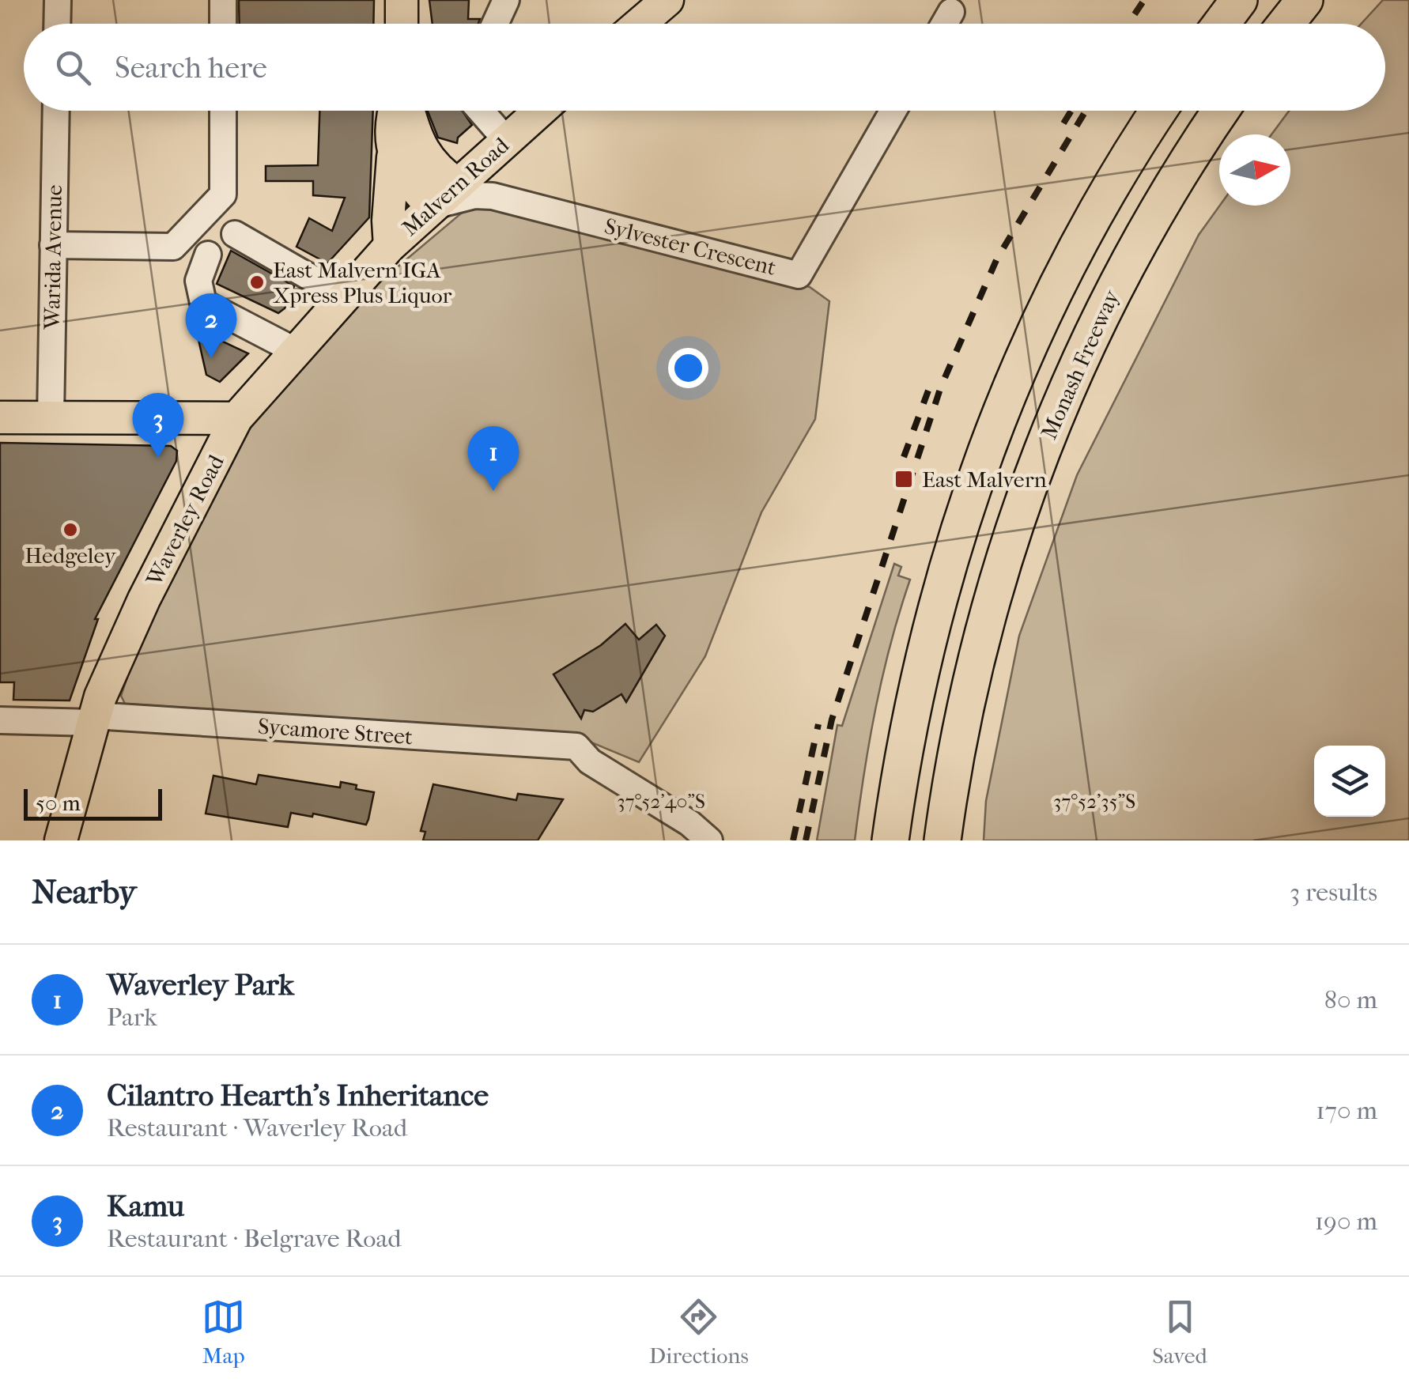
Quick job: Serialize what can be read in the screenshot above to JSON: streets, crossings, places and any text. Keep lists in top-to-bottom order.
{
  "streets": {
    "highway": ["Monash Freeway"],
    "main road": ["Malvern Road", "Waverley Road"],
    "street": ["Sylvester Crescent", "Warida Avenue", "Sycamore Street"]
  },
  "crossings": [
    ["Malvern Road", "Sylvester Crescent"],
    ["Malvern Road", "Waverley Road"],
    ["Waverley Road", "Sycamore Street"]
  ],
  "places": {
    "other": ["East Malvern IGA Xpress Plus Liquor", "Hedgeley"],
    "transit": ["East Malvern"]
  },
  "scale_bar": "50 m",
  "north": "right",
  "page": {
    "search": "Search here",
    "pins": ["2", "3", "1"],
    "scale": "50 m",
    "heading": ["Nearby", "3 results"],
    "list": [
      {
        "mark": "1",
        "name": "Waverley Park",
        "note": "Park",
        "value": "80 m"
      },
      {
        "mark": "2",
        "name": "Cilantro Hearth's Inheritance",
        "note": "Restaurant · Waverley Road",
        "value": "170 m"
      },
      {
        "mark": "3",
        "name": "Kamu",
        "note": "Restaurant · Belgrave Road",
        "value": "190 m"
      }
    ],
    "nav": ["Map", "Directions", "Saved"]
  },
  "coordinates": ["37°52'40\"S", "37°52'35\"S"]
}
